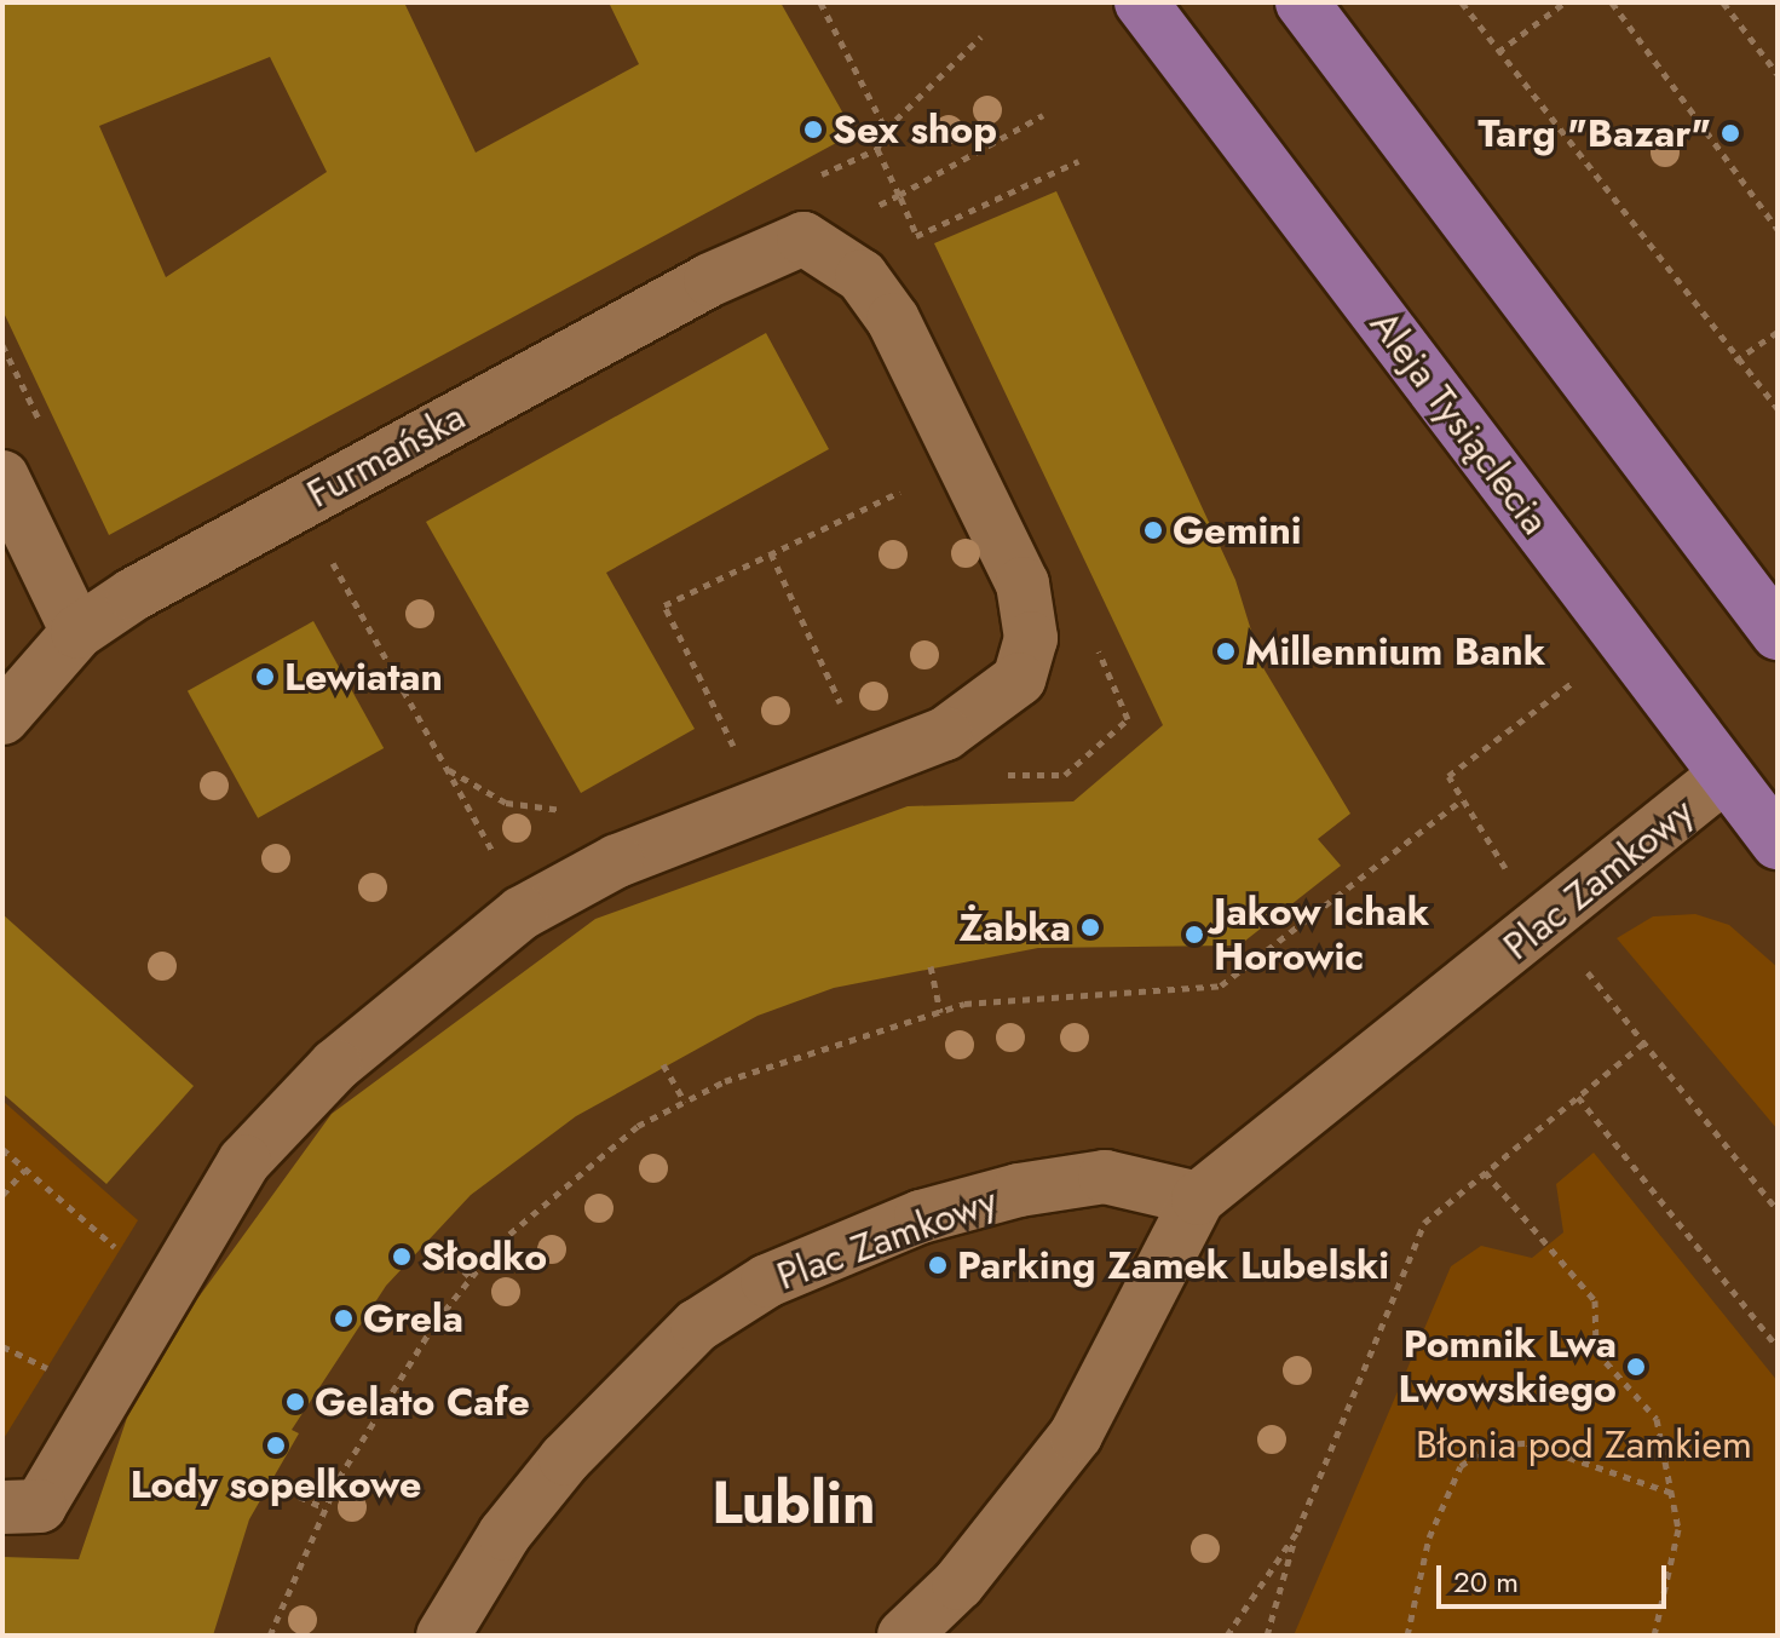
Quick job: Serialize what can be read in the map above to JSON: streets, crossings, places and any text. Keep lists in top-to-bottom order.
{
  "streets": {
    "main road": ["Aleja Tysiąclecia"],
    "street": ["Furmańska", "Plac Zamkowy"]
  },
  "crossings": [
    ["Aleja Tysiąclecia", "Plac Zamkowy"]
  ],
  "districts": ["Lublin"],
  "parks": ["Błonia pod Zamkiem"],
  "places": [
    "Sex shop",
    "Targ \"Bazar\"",
    "Gemini",
    "Millennium Bank",
    "Lewiatan",
    "Żabka",
    "Jakow Ichak Horowic",
    "Słodko",
    "Parking Zamek Lubelski",
    "Grela",
    "Pomnik Lwa Lwowskiego",
    "Gelato Cafe",
    "Lody sopelkowe"
  ],
  "scale_bar": "20 m"
}
